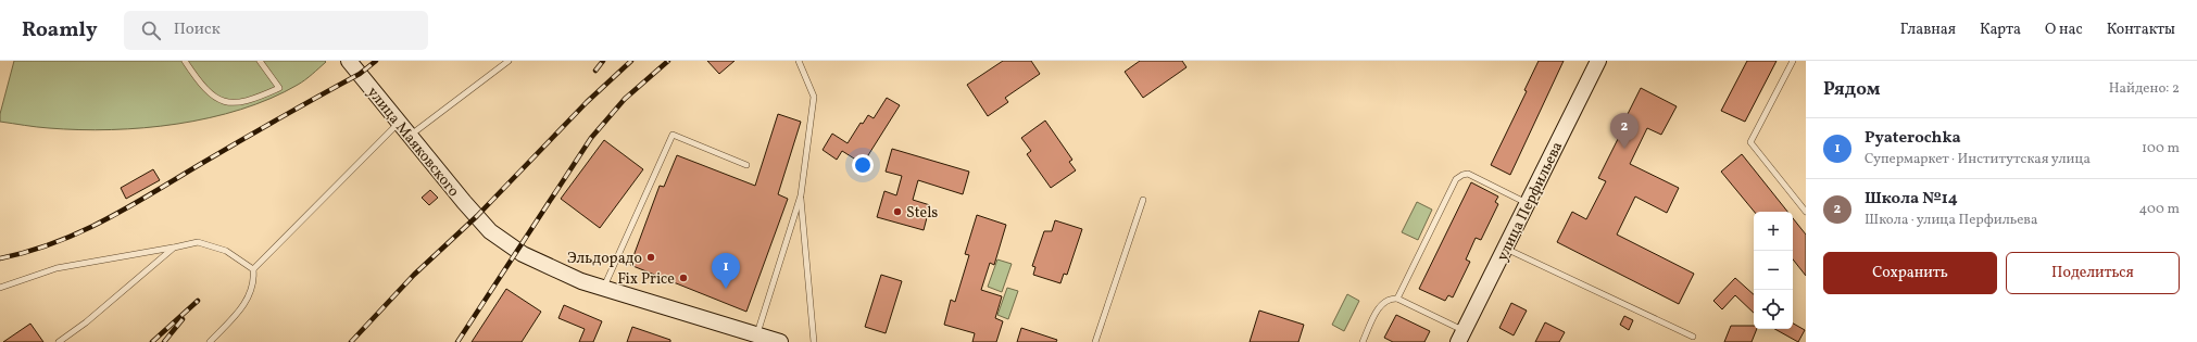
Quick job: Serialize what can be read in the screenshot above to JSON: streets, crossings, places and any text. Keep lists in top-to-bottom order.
{
  "streets": {
    "street": ["улица Маяковского", "улица Перфильева"]
  },
  "places": ["Stels", "Эльдорадо", "Fix Price"],
  "page": {
    "header": "Roamly",
    "search": "Поиск",
    "nav": [
      "Главная",
      "Карта",
      "О нас",
      "Контакты"
    ],
    "heading": ["Рядом", "Найдено: 2"],
    "pins": ["2", "1"],
    "list": [
      {
        "mark": "1",
        "name": "Pyaterochka",
        "note": "Супермаркет · Институтская улица",
        "value": "100 m"
      },
      {
        "mark": "2",
        "name": "Школа №14",
        "note": "Школа · улица Перфильева",
        "value": "400 m"
      }
    ],
    "map_buttons": ["+", "−"],
    "buttons": ["Сохранить", "Поделиться"]
  }
}
